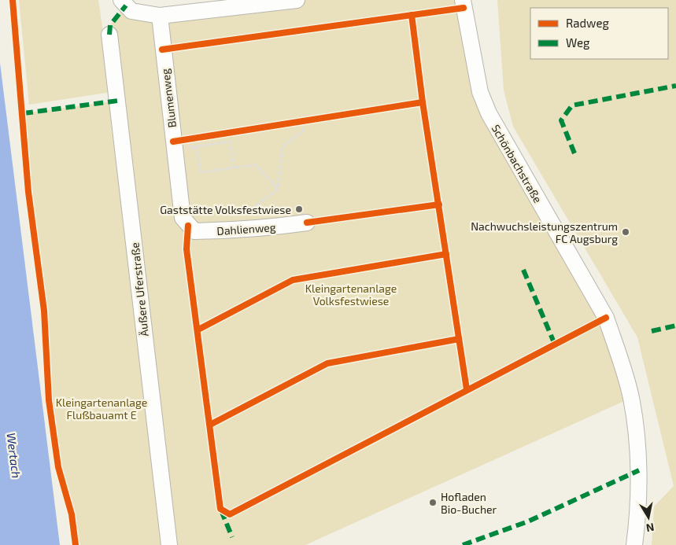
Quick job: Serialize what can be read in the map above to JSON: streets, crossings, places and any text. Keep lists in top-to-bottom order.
{
  "streets": {
    "street": [
      "Blumenweg",
      "Schönbachstraße",
      "Dahlienweg",
      "Äußere Uferstraße"
    ]
  },
  "crossings": [
    ["Blumenweg", "Dahlienweg"]
  ],
  "water": ["Wertach"],
  "parks": ["Kleingartenanlage Volksfestwiese", "Kleingartenanlage Flußbauamt E"],
  "places": ["Gaststätte Volksfestwiese", "Nachwuchsleistungszentrum FC Augsburg", "Hofladen Bio-Bucher"],
  "legend": ["Radweg", "Weg"],
  "north": "bottom"
}
